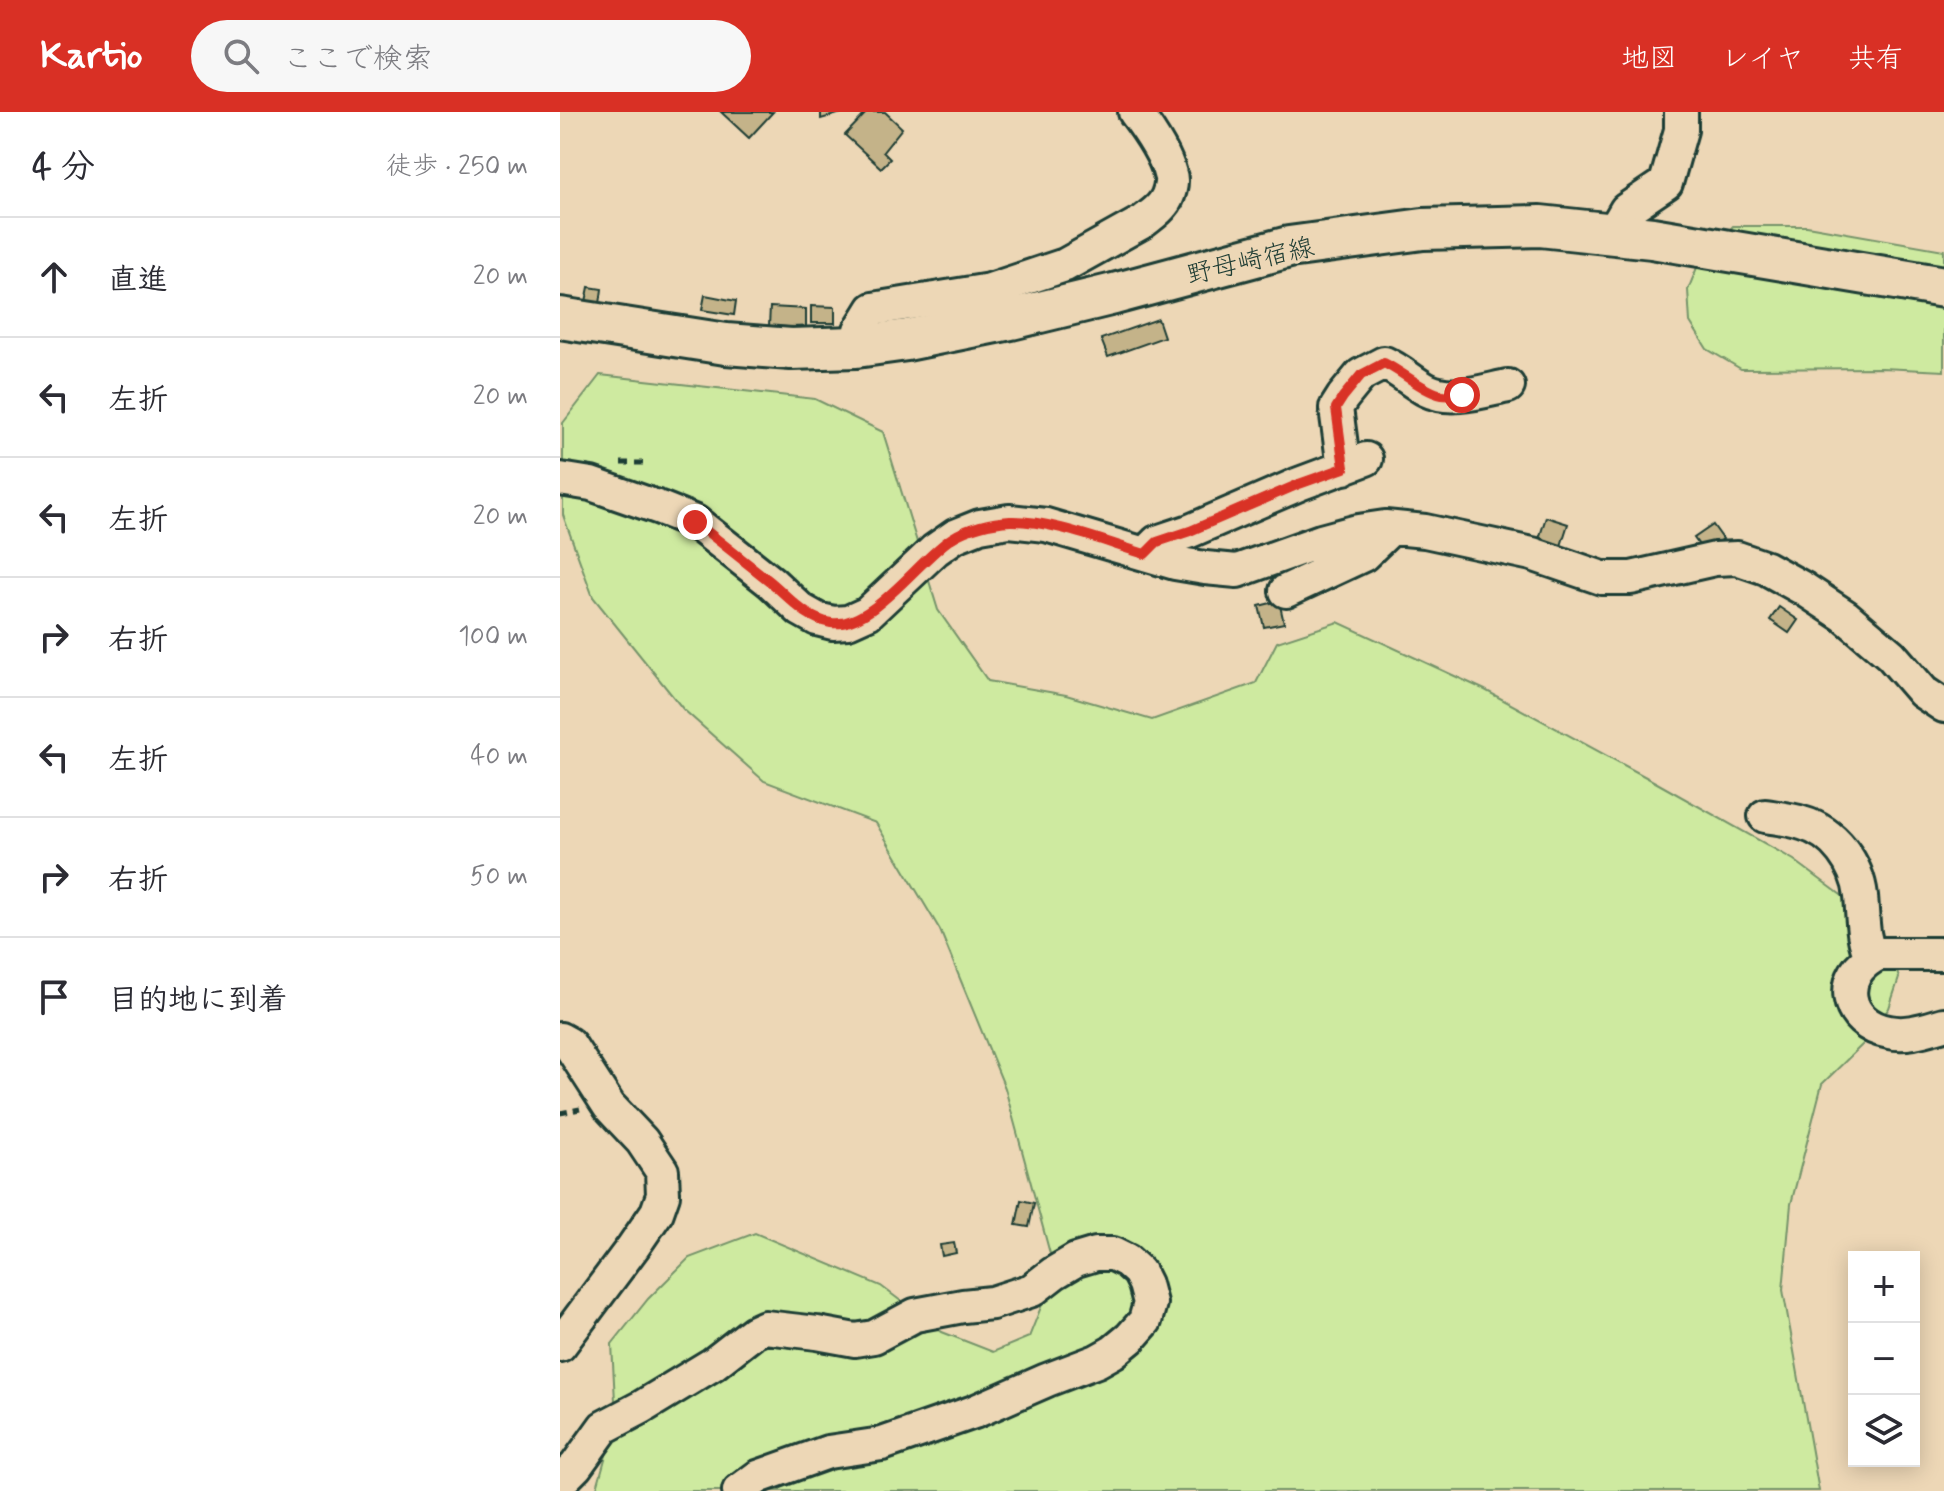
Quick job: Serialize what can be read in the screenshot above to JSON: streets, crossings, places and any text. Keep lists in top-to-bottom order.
{
  "streets": {
    "main road": ["野母崎宿線"]
  },
  "page": {
    "header": "Kartio",
    "search": "ここで検索",
    "nav": ["地図", "レイヤ", "共有"],
    "heading": ["4 分", "徒歩 · 250 m"],
    "list": [
      ["直進", "20 m"],
      ["左折", "20 m"],
      ["左折", "20 m"],
      ["右折", "100 m"],
      ["左折", "40 m"],
      ["右折", "50 m"],
      "目的地に到着"
    ],
    "map_buttons": ["+", "−"]
  }
}
